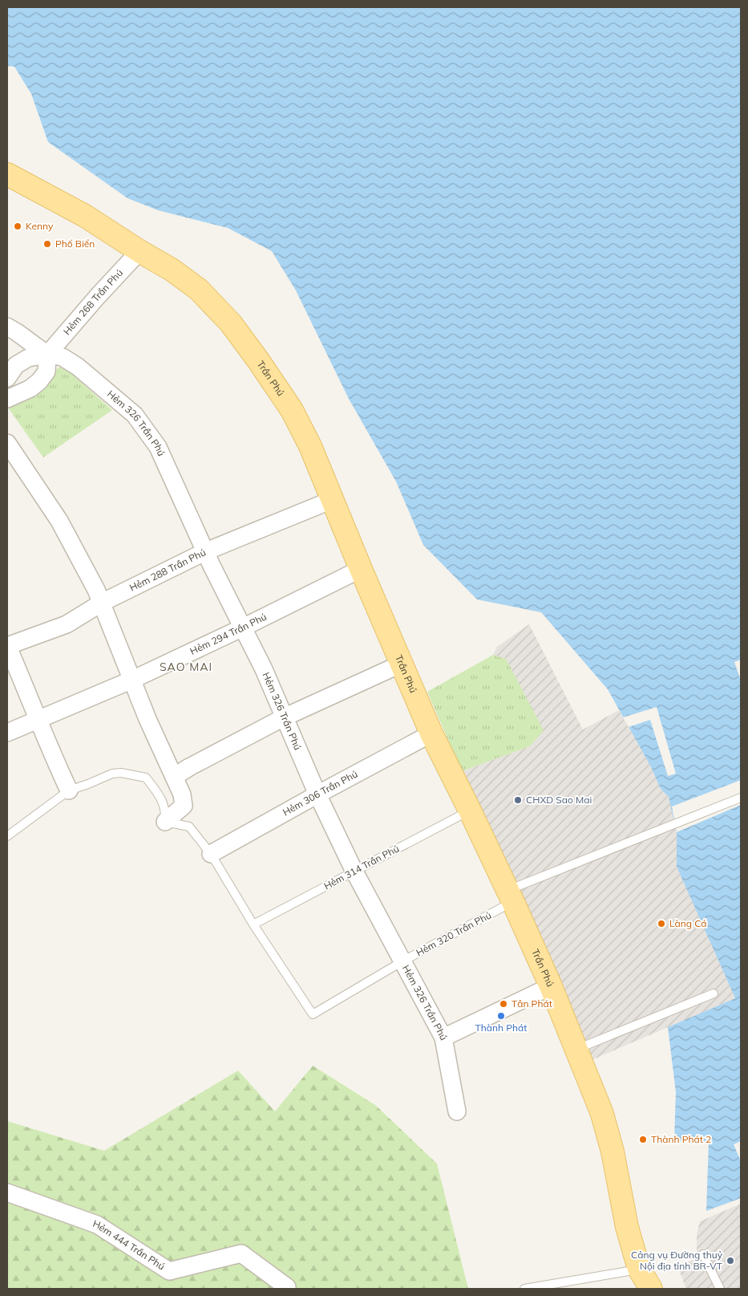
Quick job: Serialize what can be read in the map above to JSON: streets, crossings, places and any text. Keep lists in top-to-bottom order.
{
  "streets": {
    "main road": ["Trần Phú"],
    "street": [
      "Hẻm 268 Trần Phú",
      "Hẻm 326 Trần Phú",
      "Hẻm 288 Trần Phú",
      "Hẻm 294 Trần Phú",
      "Hẻm 306 Trần Phú",
      "Hẻm 444 Trần Phú"
    ],
    "lane": ["Hẻm 314 Trần Phú", "Hẻm 320 Trần Phú"]
  },
  "crossings": [
    ["Hẻm 268 Trần Phú", "Trần Phú"],
    ["Hẻm 268 Trần Phú", "Hẻm 326 Trần Phú"],
    ["Trần Phú", "Hẻm 288 Trần Phú"],
    ["Trần Phú", "Hẻm 294 Trần Phú"],
    ["Trần Phú", "Hẻm 306 Trần Phú"],
    ["Trần Phú", "Hẻm 314 Trần Phú"],
    ["Trần Phú", "Hẻm 320 Trần Phú"],
    ["Hẻm 326 Trần Phú", "Hẻm 288 Trần Phú"],
    ["Hẻm 326 Trần Phú", "Hẻm 294 Trần Phú"],
    ["Hẻm 326 Trần Phú", "Hẻm 306 Trần Phú"],
    ["Hẻm 326 Trần Phú", "Hẻm 314 Trần Phú"],
    ["Hẻm 326 Trần Phú", "Hẻm 320 Trần Phú"],
    ["Hẻm 314 Trần Phú", "Hẻm 320 Trần Phú"]
  ],
  "districts": ["SAO MAI"],
  "places": [
    "Kenny",
    "Phố Biển",
    "CHXD Sao Mai",
    "Làng Cá",
    "Tân Phát",
    "Thành Phát",
    "Thành Phát 2",
    "Cảng vụ Đường thuỷ Nội địa tỉnh BR-VT"
  ]
}
